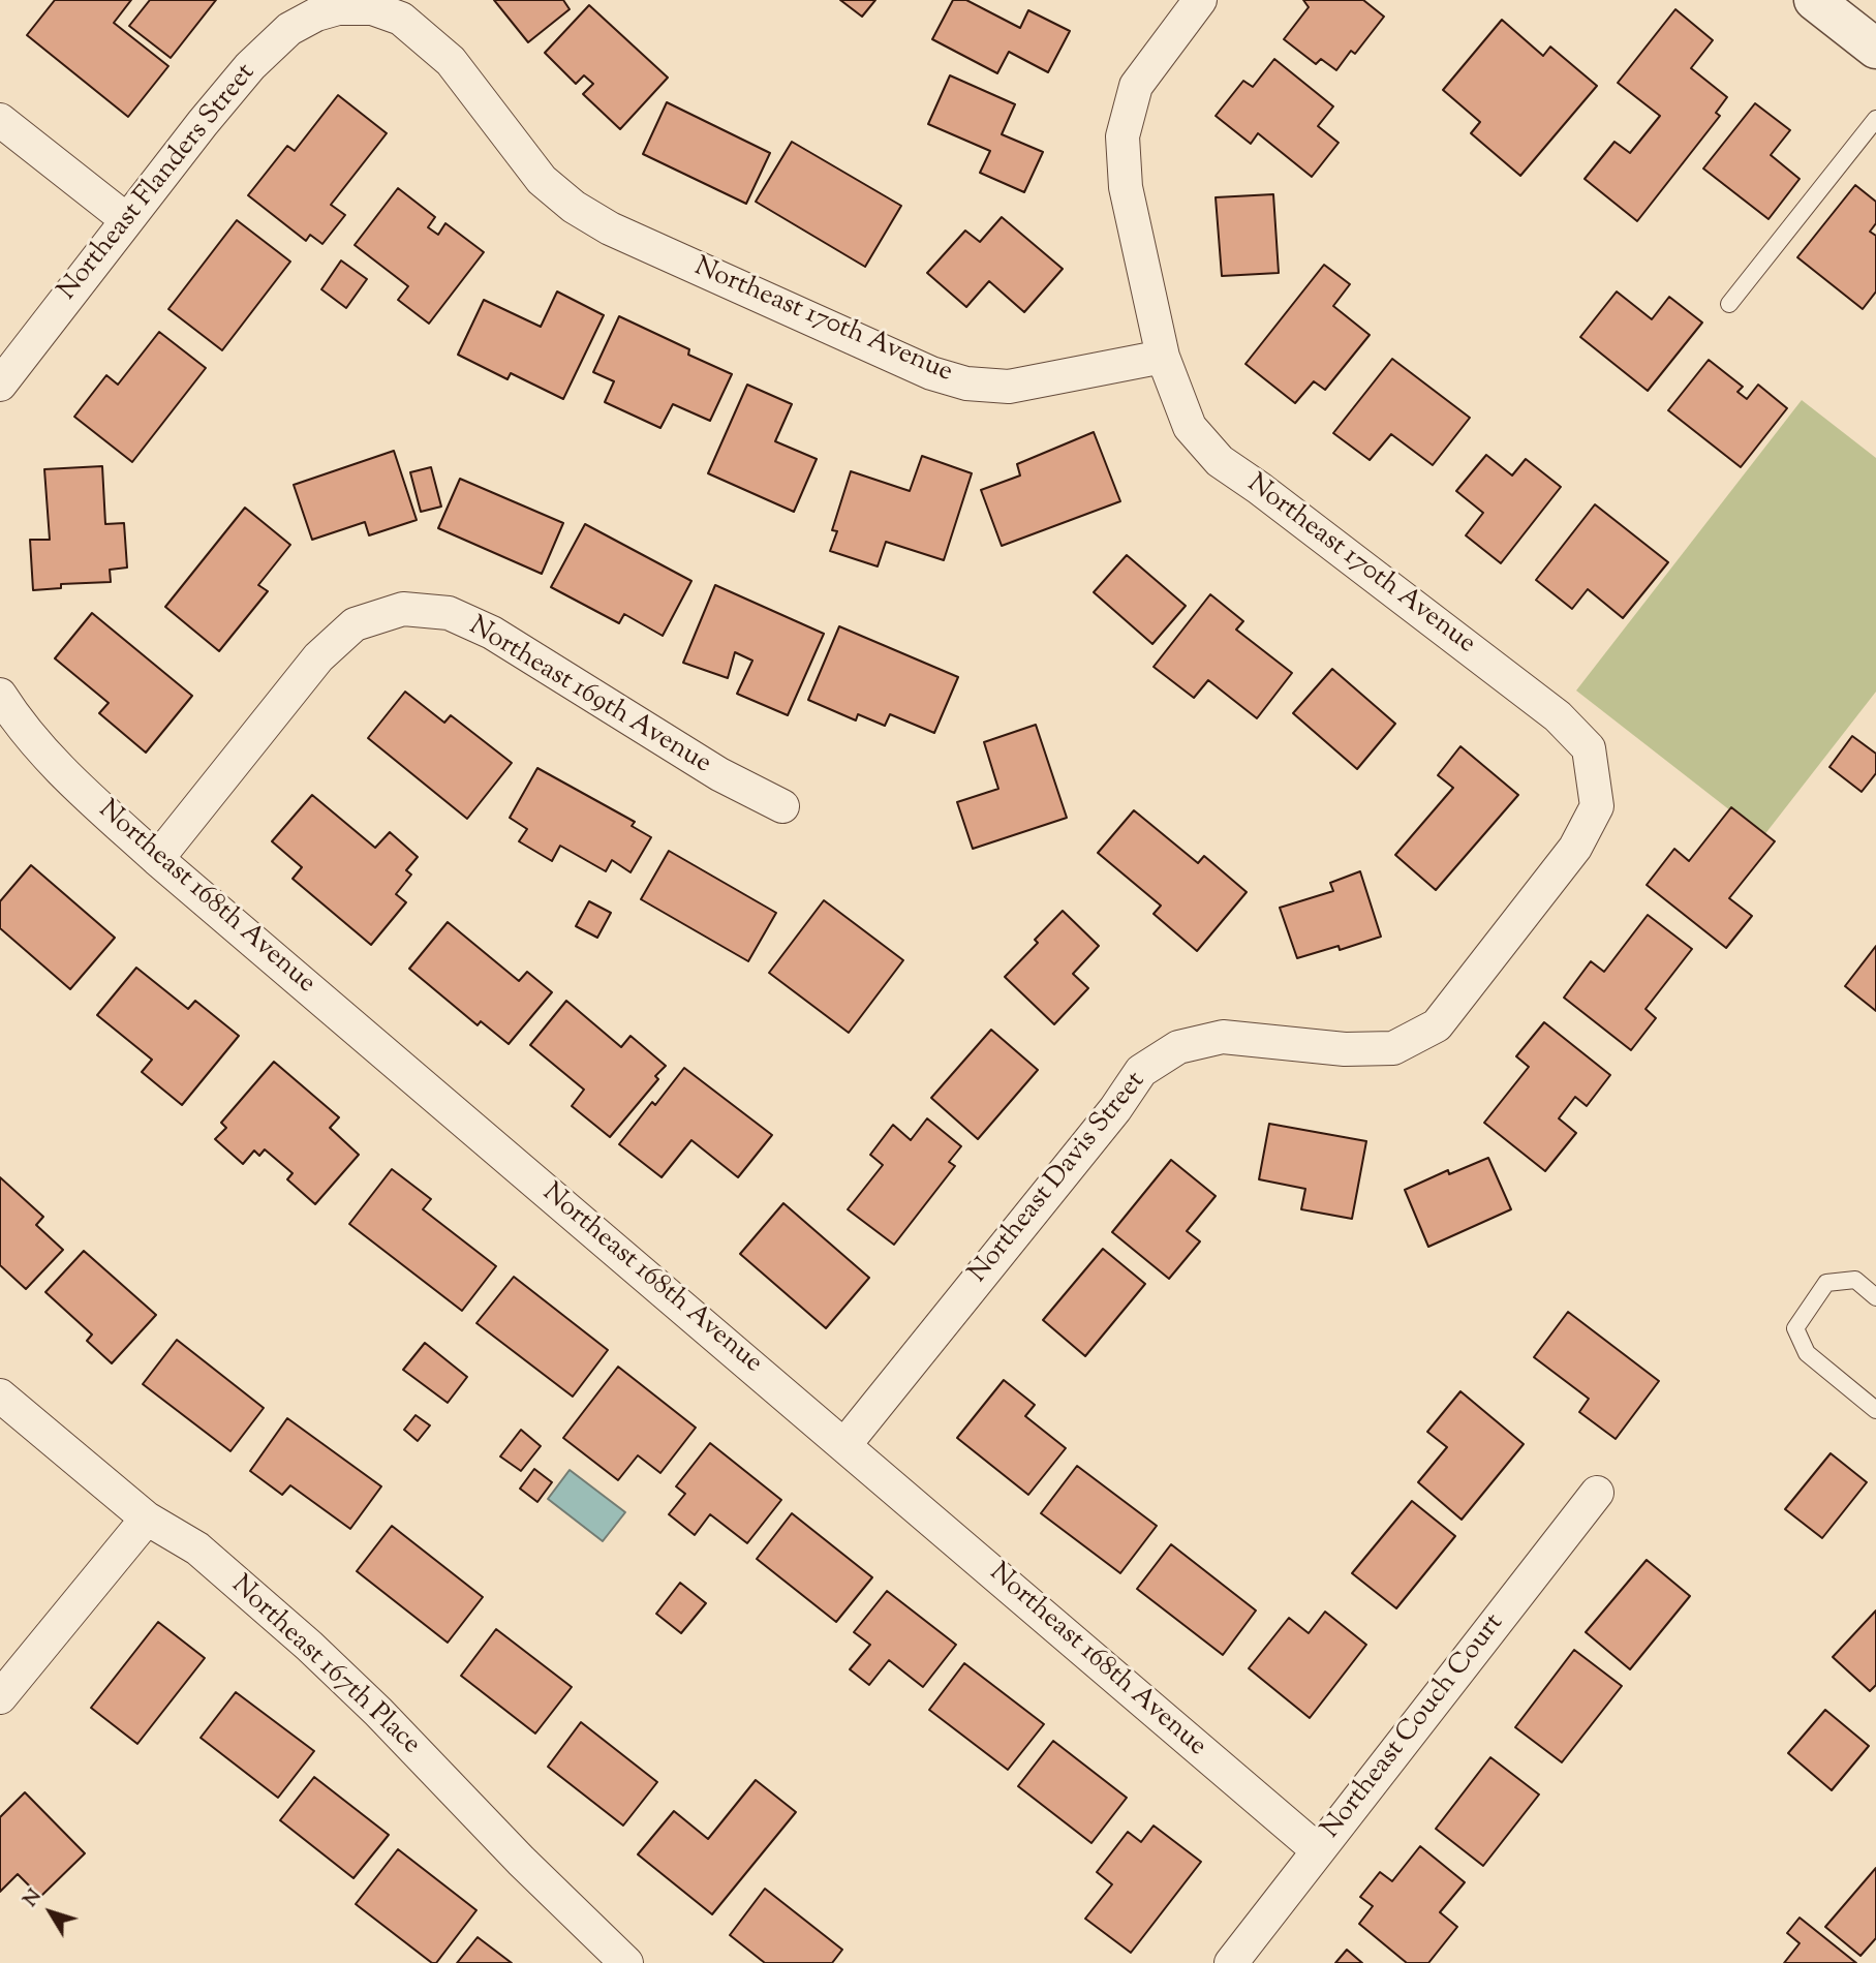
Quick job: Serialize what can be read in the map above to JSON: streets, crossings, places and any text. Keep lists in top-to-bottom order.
{
  "streets": {
    "street": [
      "Northeast Flanders Street",
      "Northeast 170th Avenue",
      "Northeast 169th Avenue",
      "Northeast 168th Avenue",
      "Northeast Davis Street",
      "Northeast 167th Place",
      "Northeast Couch Court"
    ]
  },
  "crossings": [
    ["Northeast Flanders Street", "Northeast 170th Avenue"],
    ["Northeast 170th Avenue", "Northeast Davis Street"],
    ["Northeast 169th Avenue", "Northeast 168th Avenue"],
    ["Northeast 168th Avenue", "Northeast Davis Street"],
    ["Northeast 168th Avenue", "Northeast Couch Court"]
  ],
  "north": "top left"
}
